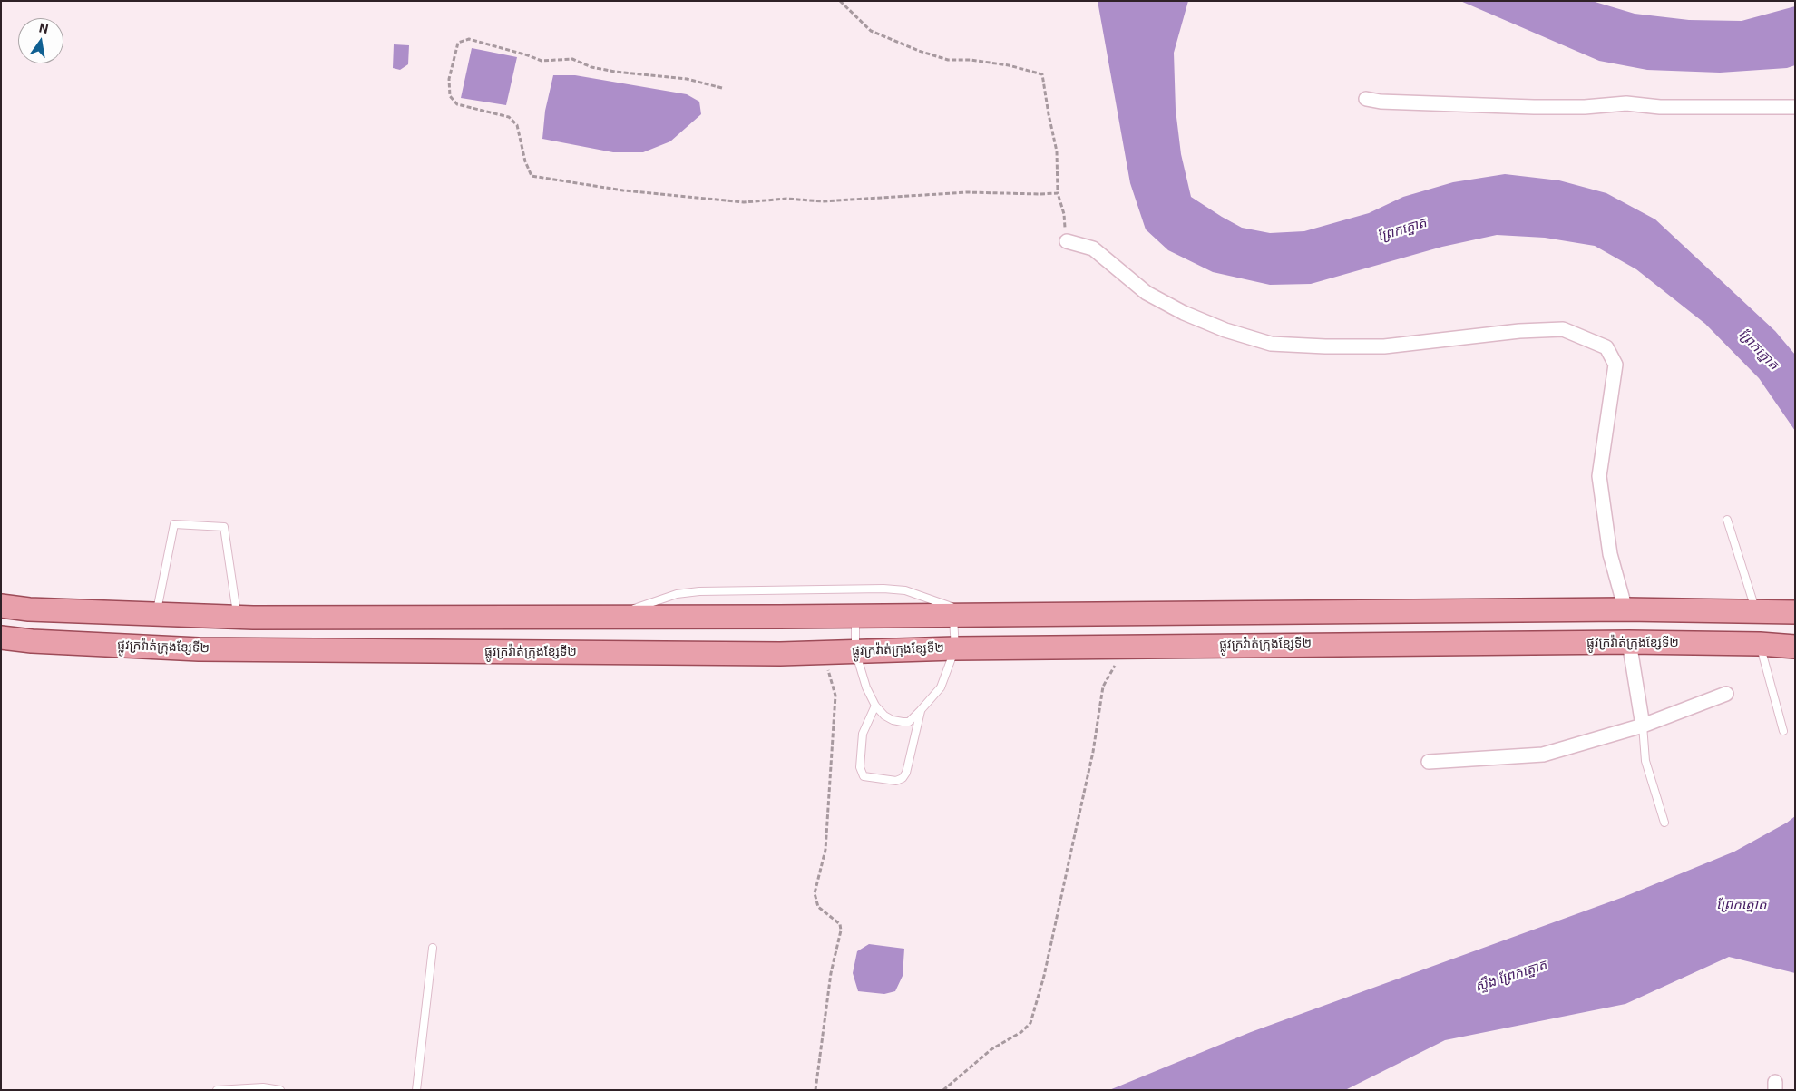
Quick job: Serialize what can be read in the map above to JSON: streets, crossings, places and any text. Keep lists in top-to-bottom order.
{
  "streets": {
    "main road": ["ផ្លូវក្រវ៉ាត់ក្រុងខ្សែទី២"]
  },
  "water": ["ព្រែកត្នោត", "ស្ទឹង ព្រែកត្នោត"],
  "north": "top"
}
